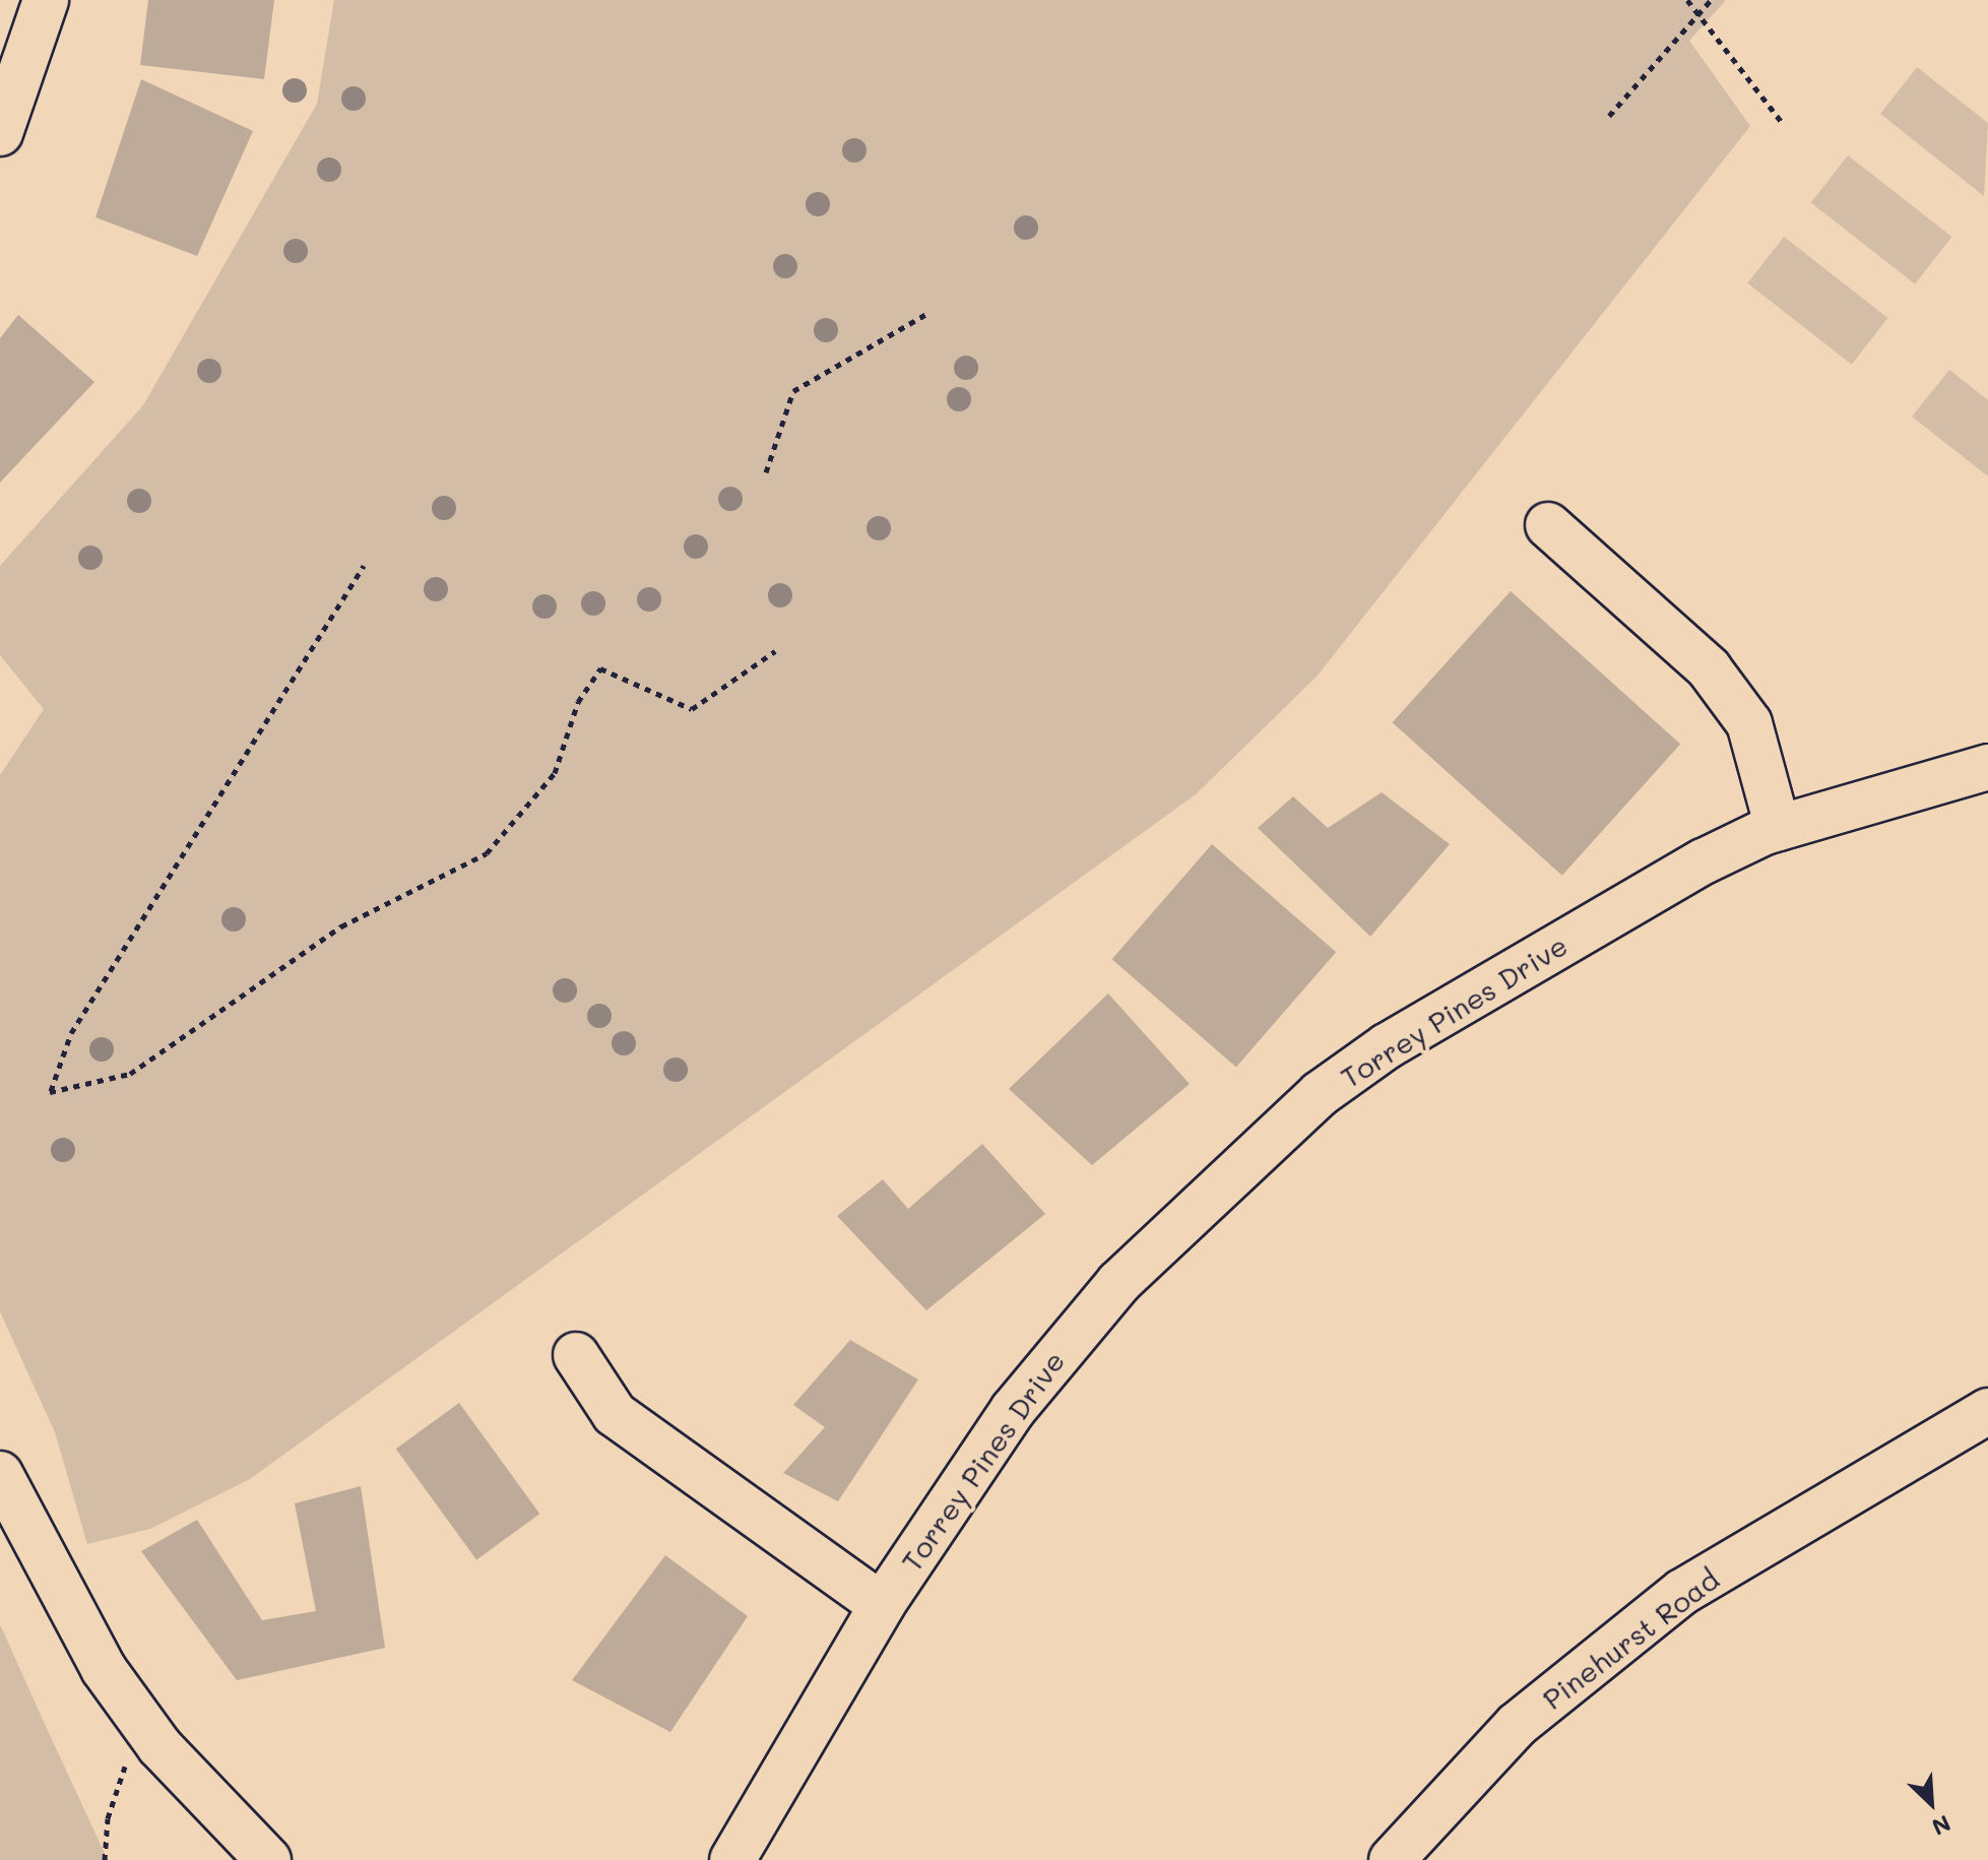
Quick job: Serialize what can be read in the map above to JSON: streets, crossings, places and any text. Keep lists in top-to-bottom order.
{
  "streets": {
    "street": ["Torrey Pines Drive", "Pinehurst Road"]
  },
  "north": "bottom right"
}
